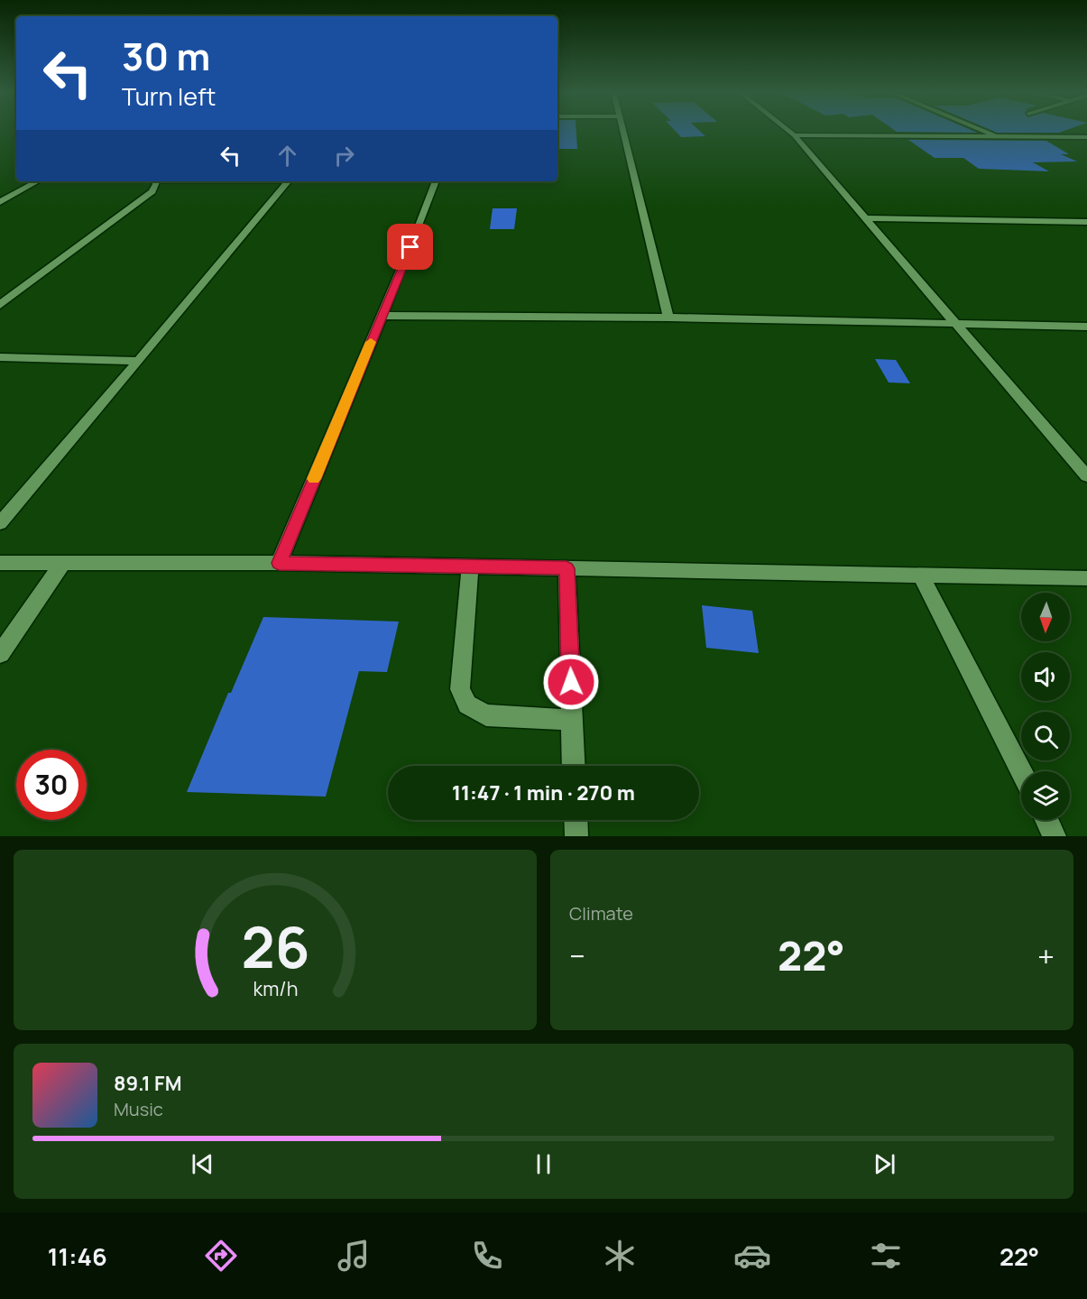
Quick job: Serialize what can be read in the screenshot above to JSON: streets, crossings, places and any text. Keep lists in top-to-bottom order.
{
  "north": "bottom",
  "page": {
    "turn": ["30 m", "Turn left"],
    "limit": "30",
    "trip": "11:47 · 1 min · 270 m",
    "tile": "Climate",
    "heat": ["−", "22°", "+"],
    "song": ["89.1 FM", "Music"],
    "tabs": ["11:46", "22°"],
    "gauge": ["26", "km/h"]
  }
}
